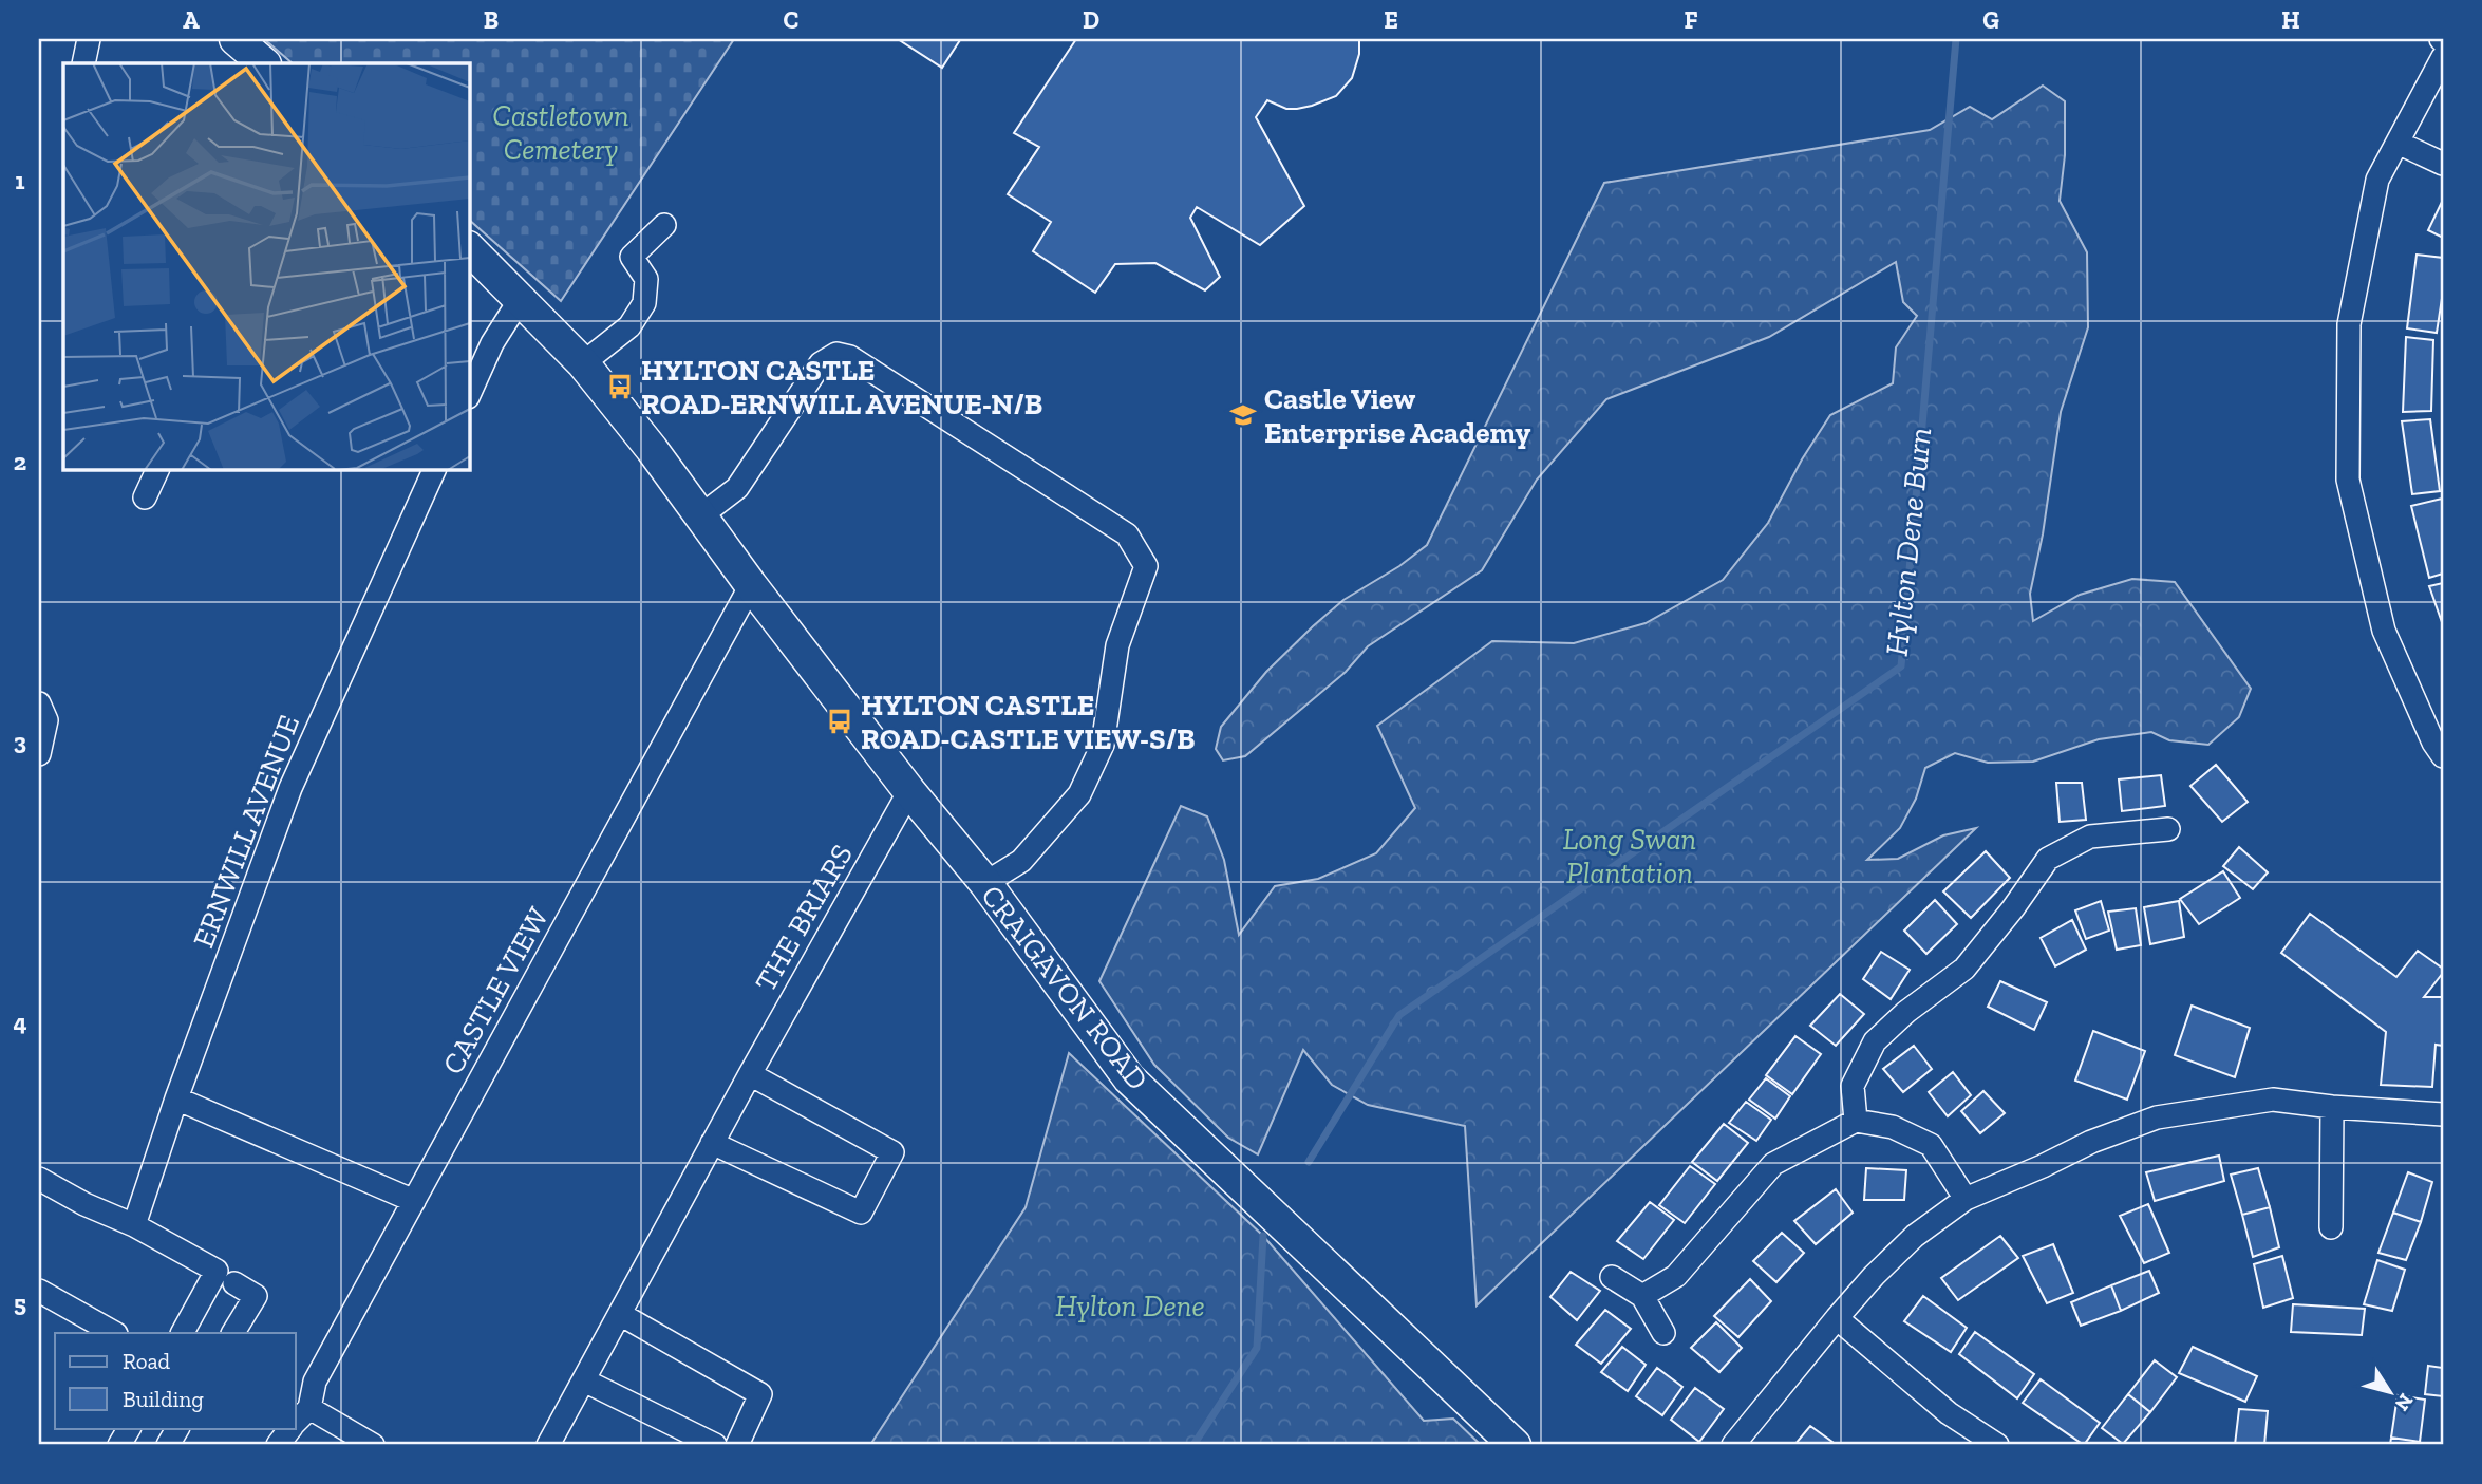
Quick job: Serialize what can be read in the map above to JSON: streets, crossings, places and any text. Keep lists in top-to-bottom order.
{
  "streets": {
    "street": [
      "ERNWILL AVENUE",
      "THE BRIARS",
      "CRAIGAVON ROAD",
      "CASTLE VIEW"
    ]
  },
  "crossings": [
    ["THE BRIARS", "CRAIGAVON ROAD"],
    ["CRAIGAVON ROAD", "CASTLE VIEW"]
  ],
  "water": ["Hylton Dene Burn"],
  "parks": ["Castletown Cemetery", "Long Swan Plantation", "Hylton Dene"],
  "places": {
    "bus stop": ["HYLTON CASTLE ROAD-ERNWILL AVENUE-N/B", "HYLTON CASTLE ROAD-CASTLE VIEW-S/B"],
    "school or university": ["Castle View Enterprise Academy"]
  },
  "legend": ["Road", "Building"],
  "north": "bottom right",
  "grid": {
    "columns": [
      "A",
      "B",
      "C",
      "D",
      "E",
      "F",
      "G",
      "H"
    ],
    "rows": [
      "1",
      "2",
      "3",
      "4",
      "5"
    ]
  }
}
